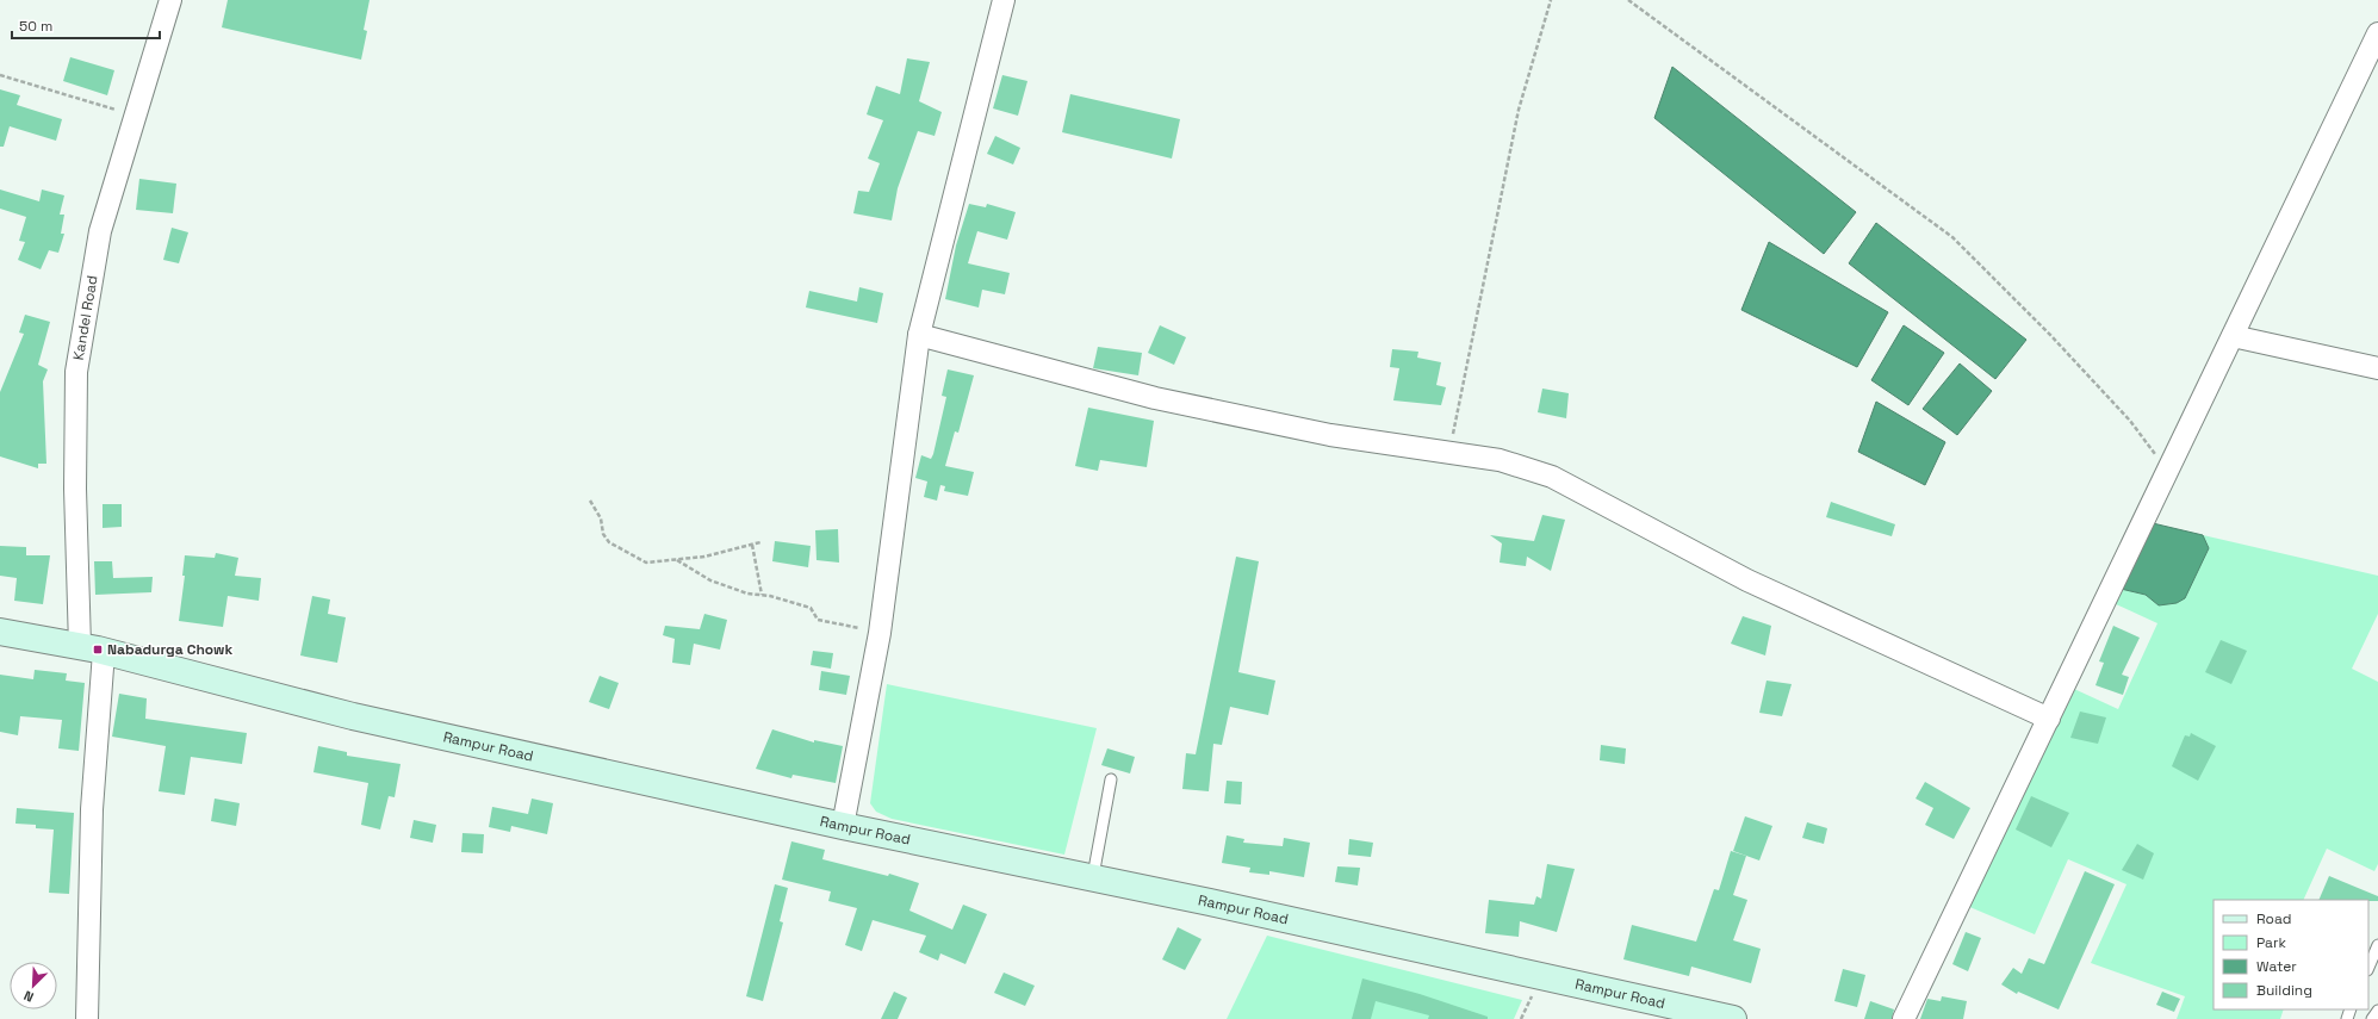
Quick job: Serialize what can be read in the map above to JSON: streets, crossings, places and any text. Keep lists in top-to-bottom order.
{
  "streets": {
    "main road": ["Rampur Road"],
    "street": ["Kandel Road"]
  },
  "crossings": [
    ["Kandel Road", "Rampur Road"]
  ],
  "places": {
    "transit": ["Nabadurga Chowk"]
  },
  "legend": [
    "Road",
    "Park",
    "Water",
    "Building"
  ],
  "scale_bar": "50 m",
  "north": "bottom left"
}
